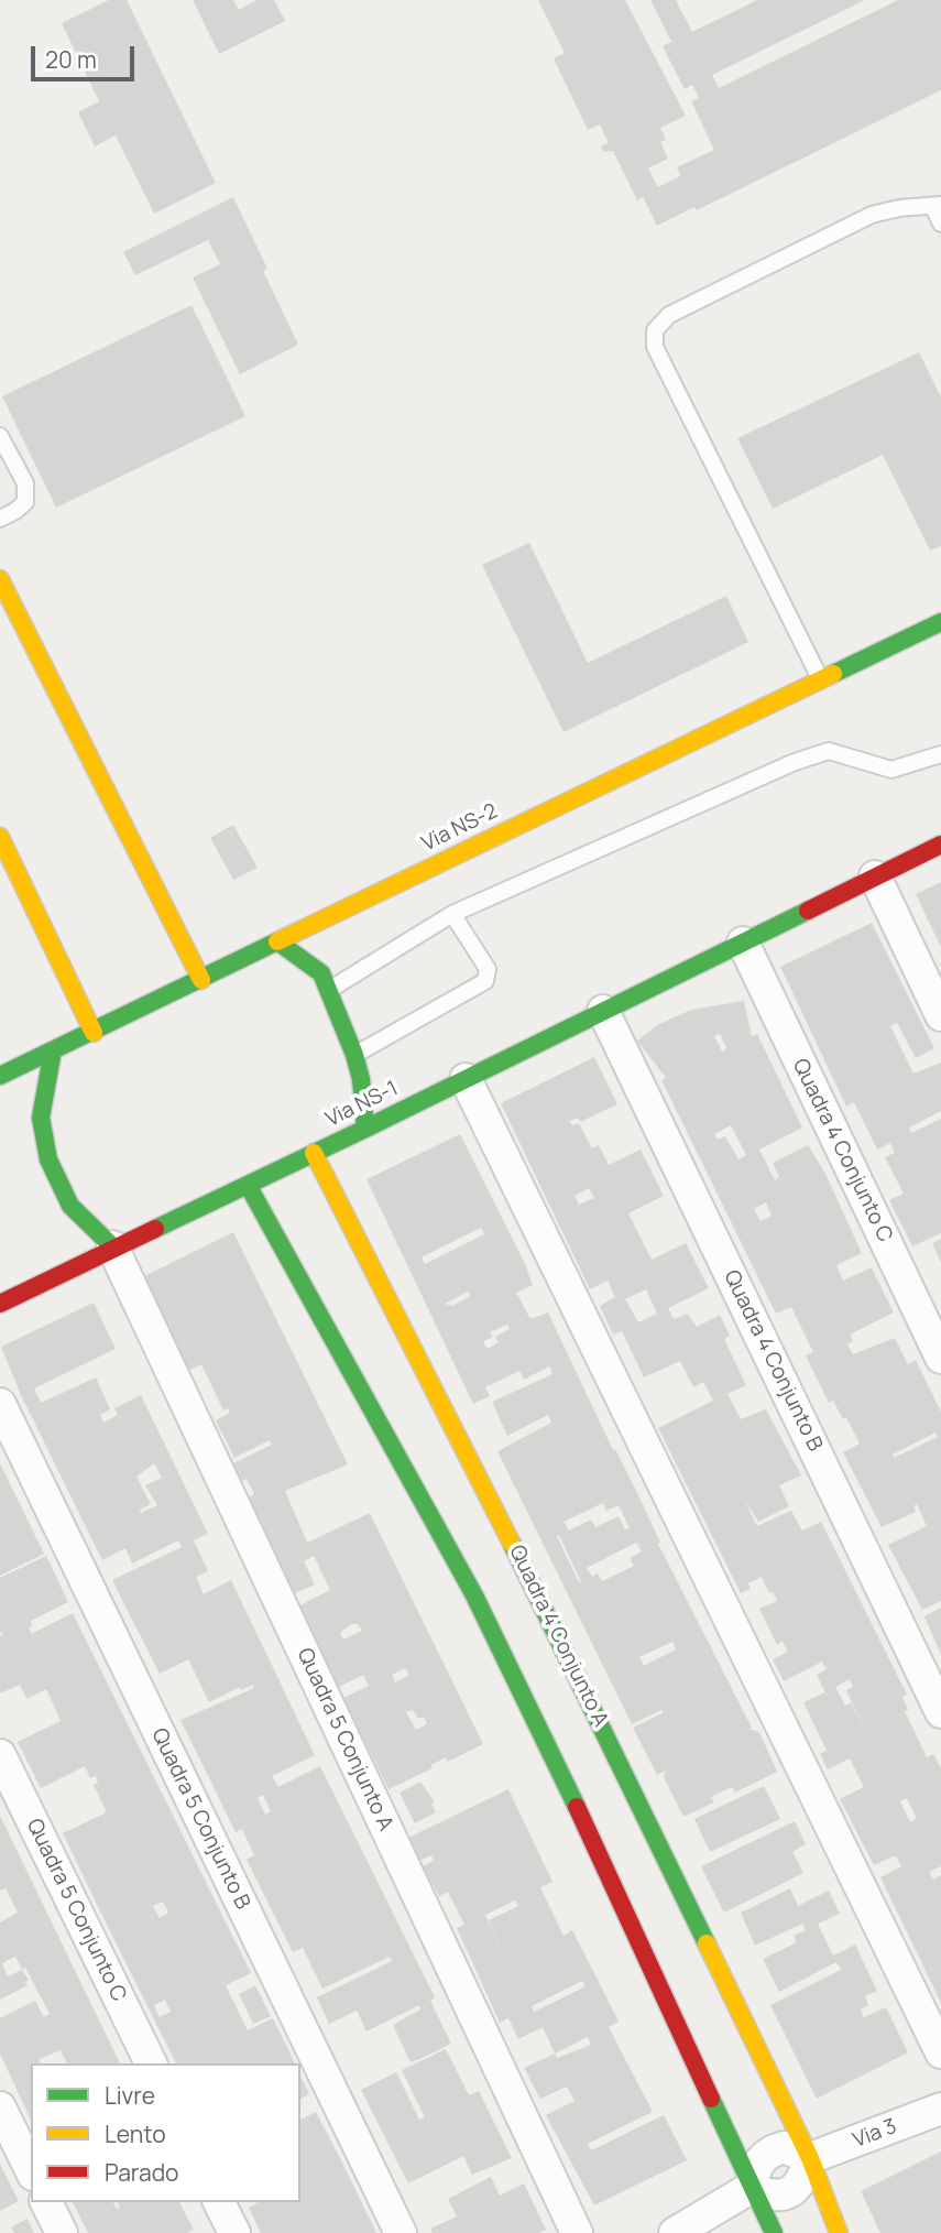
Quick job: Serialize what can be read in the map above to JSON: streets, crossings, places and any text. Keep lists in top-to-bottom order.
{
  "streets": {
    "street": [
      "Via NS-2",
      "Via NS-1",
      "Quadra 4 Conjunto C",
      "Quadra 4 Conjunto B",
      "Quadra 4 Conjunto A",
      "Quadra 5 Conjunto A",
      "Quadra 5 Conjunto B",
      "Quadra 5 Conjunto C",
      "Via 3"
    ]
  },
  "crossings": [
    ["Via NS-1", "Quadra 4 Conjunto C"],
    ["Via NS-1", "Quadra 4 Conjunto B"],
    ["Via NS-1", "Quadra 4 Conjunto A"],
    ["Via NS-1", "Quadra 5 Conjunto A"],
    ["Quadra 4 Conjunto A", "Via 3"]
  ],
  "legend": ["Livre", "Lento", "Parado"],
  "scale_bar": "20 m"
}
